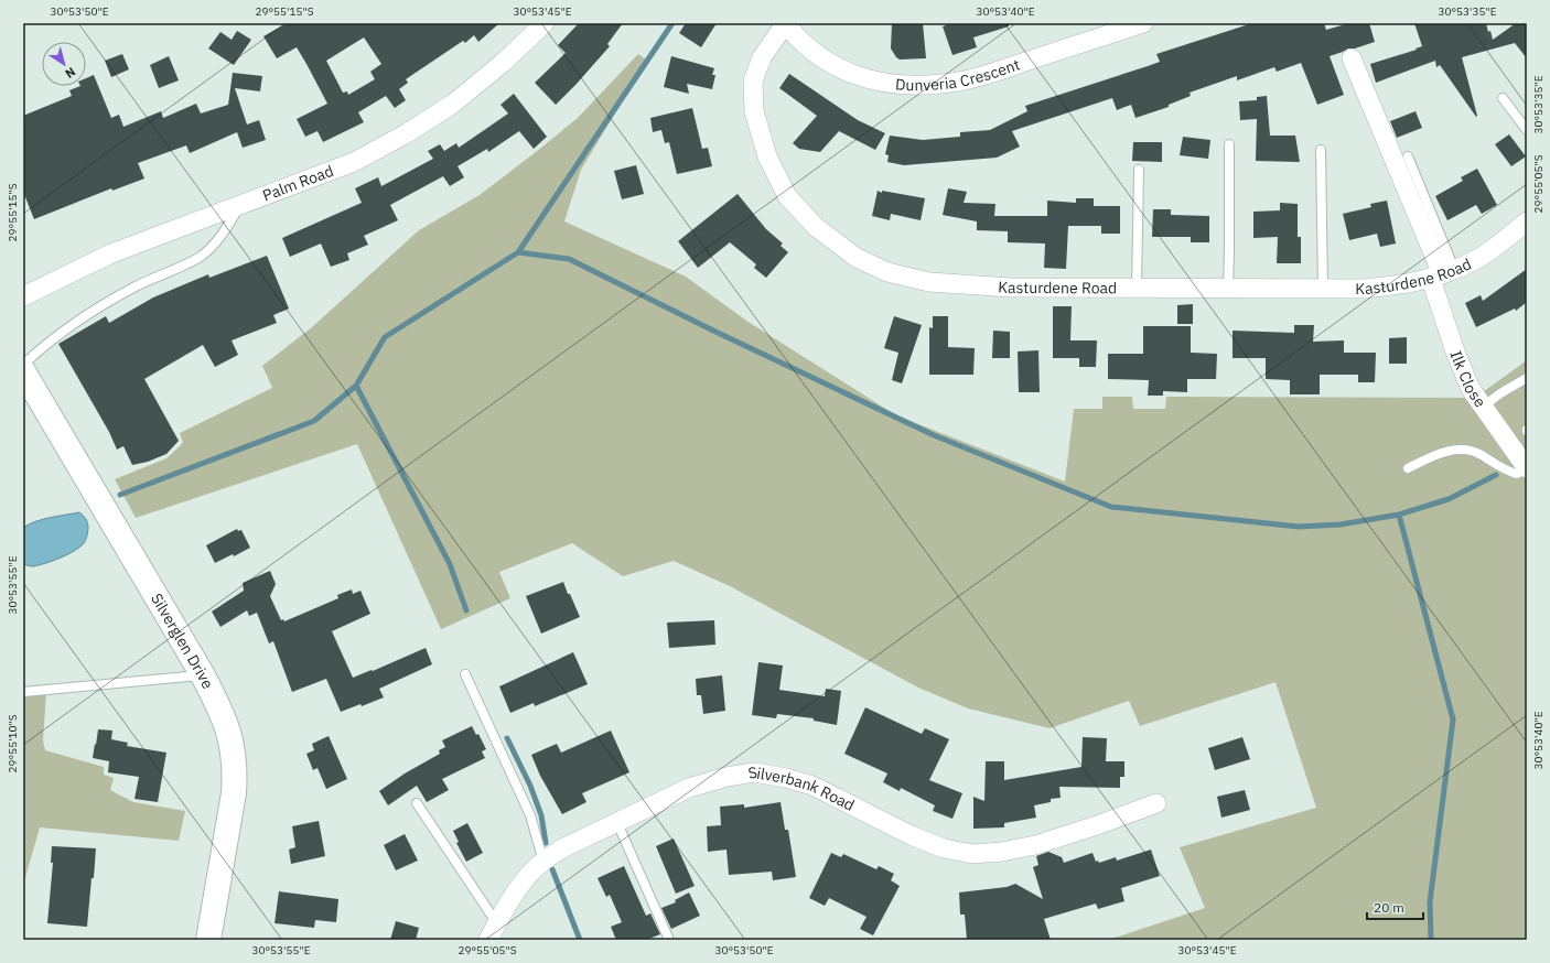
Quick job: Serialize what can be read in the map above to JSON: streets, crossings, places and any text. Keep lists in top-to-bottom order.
{
  "streets": {
    "street": [
      "Dunveria Crescent",
      "Palm Road",
      "Kasturdene Road",
      "Ilk Close",
      "Silverglen Drive",
      "Silverbank Road"
    ]
  },
  "crossings": [
    ["Dunveria Crescent", "Kasturdene Road"],
    ["Kasturdene Road", "Ilk Close"]
  ],
  "scale_bar": "20 m",
  "north": "bottom right",
  "coordinates": [
    "30°53'50\"E",
    "29°55'15\"S",
    "30°53'45\"E",
    "30°53'40\"E",
    "30°53'35\"E",
    "29°55'05\"S",
    "30°53'55\"E",
    "29°55'10\"S"
  ]
}
